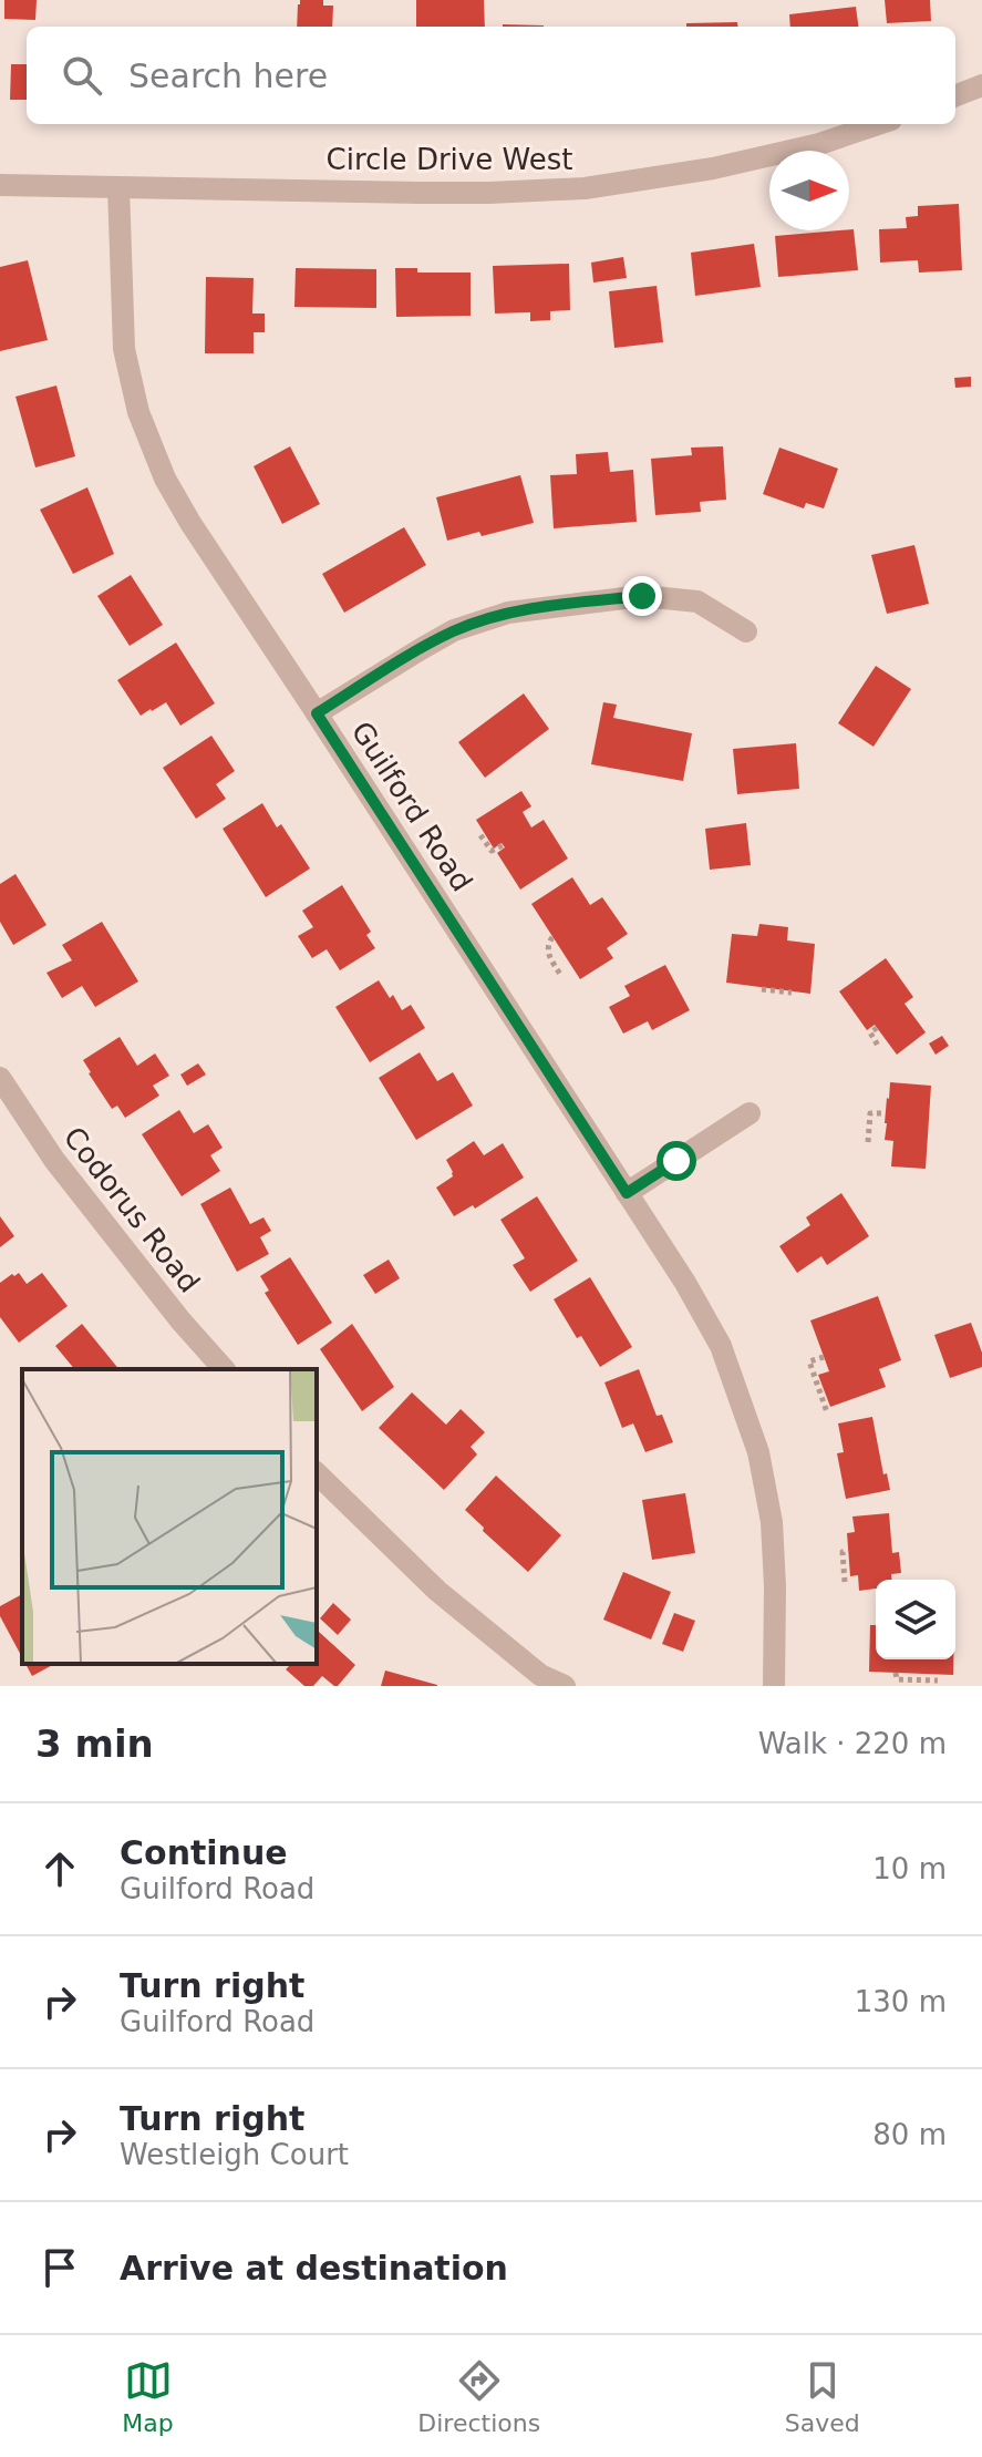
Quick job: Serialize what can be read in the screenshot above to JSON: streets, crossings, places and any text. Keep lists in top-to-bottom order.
{
  "streets": {
    "street": ["Circle Drive West", "Guilford Road", "Codorus Road"]
  },
  "crossings": [
    ["Circle Drive West", "Guilford Road"]
  ],
  "north": "right",
  "page": {
    "search": "Search here",
    "heading": ["3 min", "Walk · 220 m"],
    "list": [
      ["Continue", "Guilford Road", "10 m"],
      ["Turn right", "Guilford Road", "130 m"],
      ["Turn right", "Westleigh Court", "80 m"],
      "Arrive at destination"
    ],
    "nav": ["Map", "Directions", "Saved"]
  }
}
